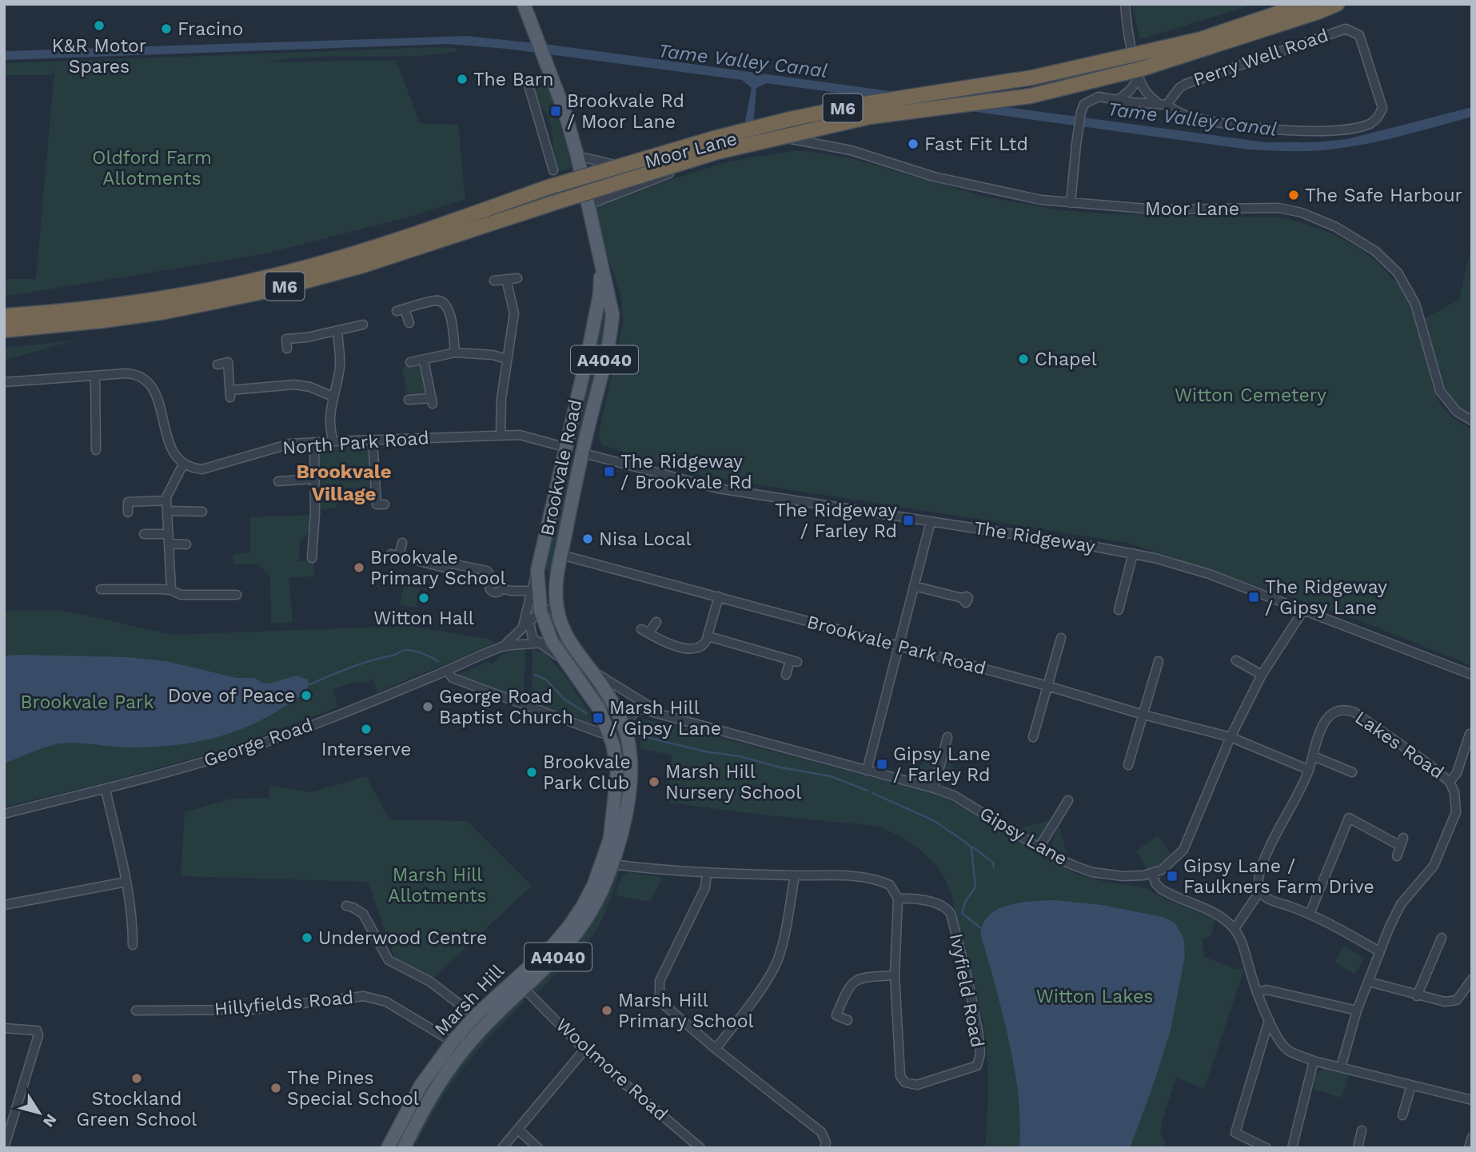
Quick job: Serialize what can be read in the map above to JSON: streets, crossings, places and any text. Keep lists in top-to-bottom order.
{
  "streets": {
    "highway": ["M6"],
    "main road": ["A4040", "Brookvale Road", "Marsh Hill"],
    "street": [
      "Perry Well Road",
      "Moor Lane",
      "North Park Road",
      "The Ridgeway",
      "Brookvale Park Road",
      "George Road",
      "Lakes Road",
      "Gipsy Lane",
      "Ivyfield Road",
      "Hillyfields Road",
      "Woolmore Road"
    ]
  },
  "crossings": [
    ["Perry Well Road", "Moor Lane"],
    ["Moor Lane", "Brookvale Road"],
    ["North Park Road", "Brookvale Road"],
    ["Brookvale Road", "The Ridgeway"],
    ["Brookvale Road", "Brookvale Park Road"],
    ["Brookvale Road", "George Road"],
    ["Brookvale Road", "Marsh Hill"],
    ["The Ridgeway", "Gipsy Lane"],
    ["Brookvale Park Road", "Lakes Road"],
    ["Brookvale Park Road", "Gipsy Lane"],
    ["George Road", "Marsh Hill"],
    ["Gipsy Lane", "Marsh Hill"],
    ["Marsh Hill", "Hillyfields Road"],
    ["Marsh Hill", "Woolmore Road"]
  ],
  "districts": ["Brookvale Village"],
  "water": ["Tame Valley Canal"],
  "parks": [
    "Oldford Farm Allotments",
    "Witton Cemetery",
    "Brookvale Park",
    "Marsh Hill Allotments",
    "Witton Lakes"
  ],
  "places": {
    "other": [
      "K&R Motor Spares",
      "Fracino",
      "The Barn",
      "Fast Fit Ltd",
      "The Safe Harbour",
      "Chapel",
      "Nisa Local",
      "Brookvale Primary School",
      "Witton Hall",
      "Dove of Peace",
      "George Road Baptist Church",
      "Interserve",
      "Brookvale Park Club",
      "Marsh Hill Nursery School",
      "Underwood Centre",
      "Marsh Hill Primary School",
      "Stockland Green School",
      "The Pines Special School"
    ],
    "transit": [
      "Brookvale Rd / Moor Lane",
      "The Ridgeway / Brookvale Rd",
      "The Ridgeway / Farley Rd",
      "The Ridgeway / Gipsy Lane",
      "Marsh Hill / Gipsy Lane",
      "Gipsy Lane / Farley Rd",
      "Gipsy Lane / Faulkners Farm Drive"
    ]
  },
  "north": "bottom right"
}
